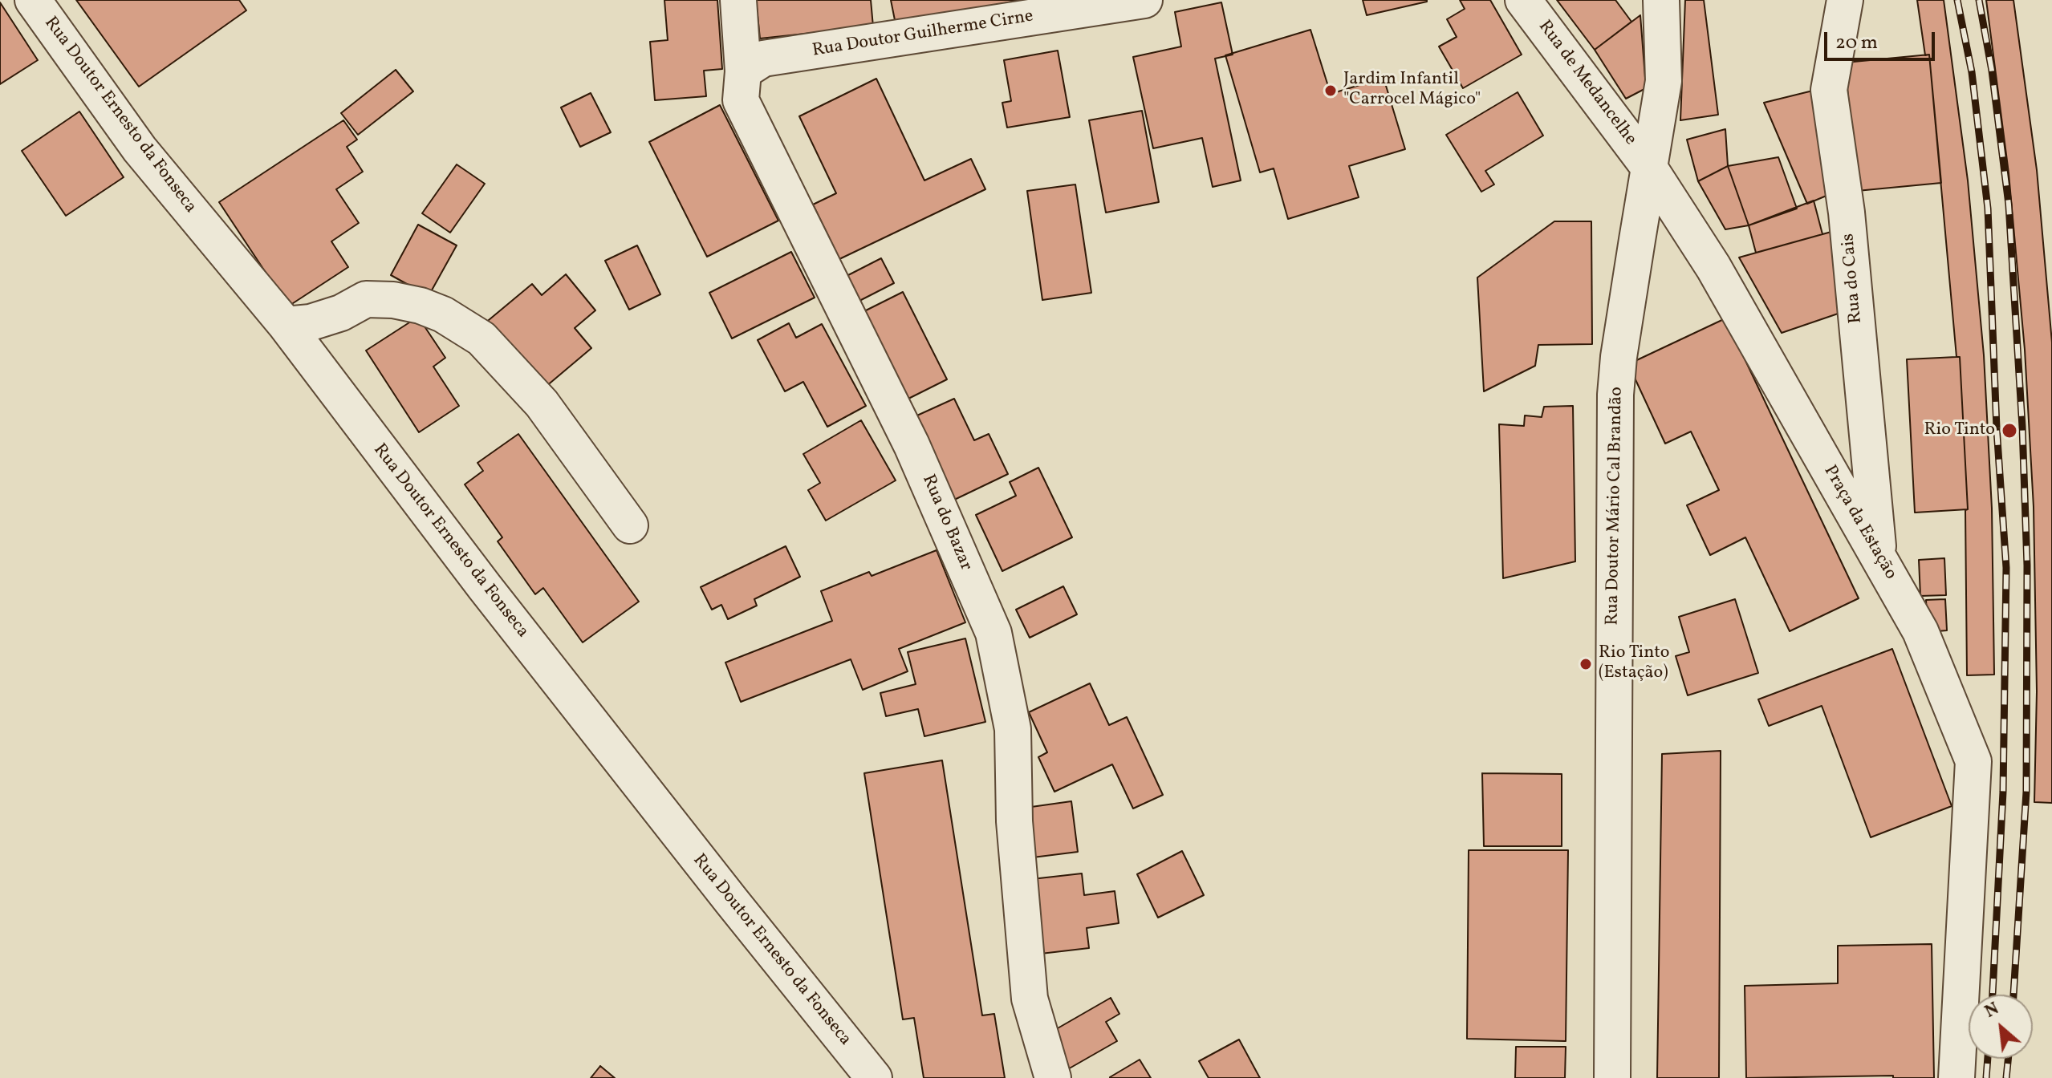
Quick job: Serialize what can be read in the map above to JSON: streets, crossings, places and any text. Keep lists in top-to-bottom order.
{
  "streets": {
    "street": [
      "Rua Doutor Guilherme Cirne",
      "Rua de Medancelhe",
      "Rua Doutor Ernesto da Fonseca",
      "Rua do Cais",
      "Rua Doutor Mário Cal Brandão",
      "Rua do Bazar",
      "Praça da Estação"
    ]
  },
  "crossings": [
    ["Rua Doutor Guilherme Cirne", "Rua do Bazar"],
    ["Rua de Medancelhe", "Rua Doutor Mário Cal Brandão"],
    ["Rua de Medancelhe", "Praça da Estação"],
    ["Rua do Cais", "Praça da Estação"],
    ["Rua Doutor Mário Cal Brandão", "Praça da Estação"]
  ],
  "places": ["Jardim Infantil \"Carrocel Mágico\"", "Rio Tinto", "Rio Tinto (Estação)"],
  "scale_bar": "20 m",
  "north": "top left"
}
